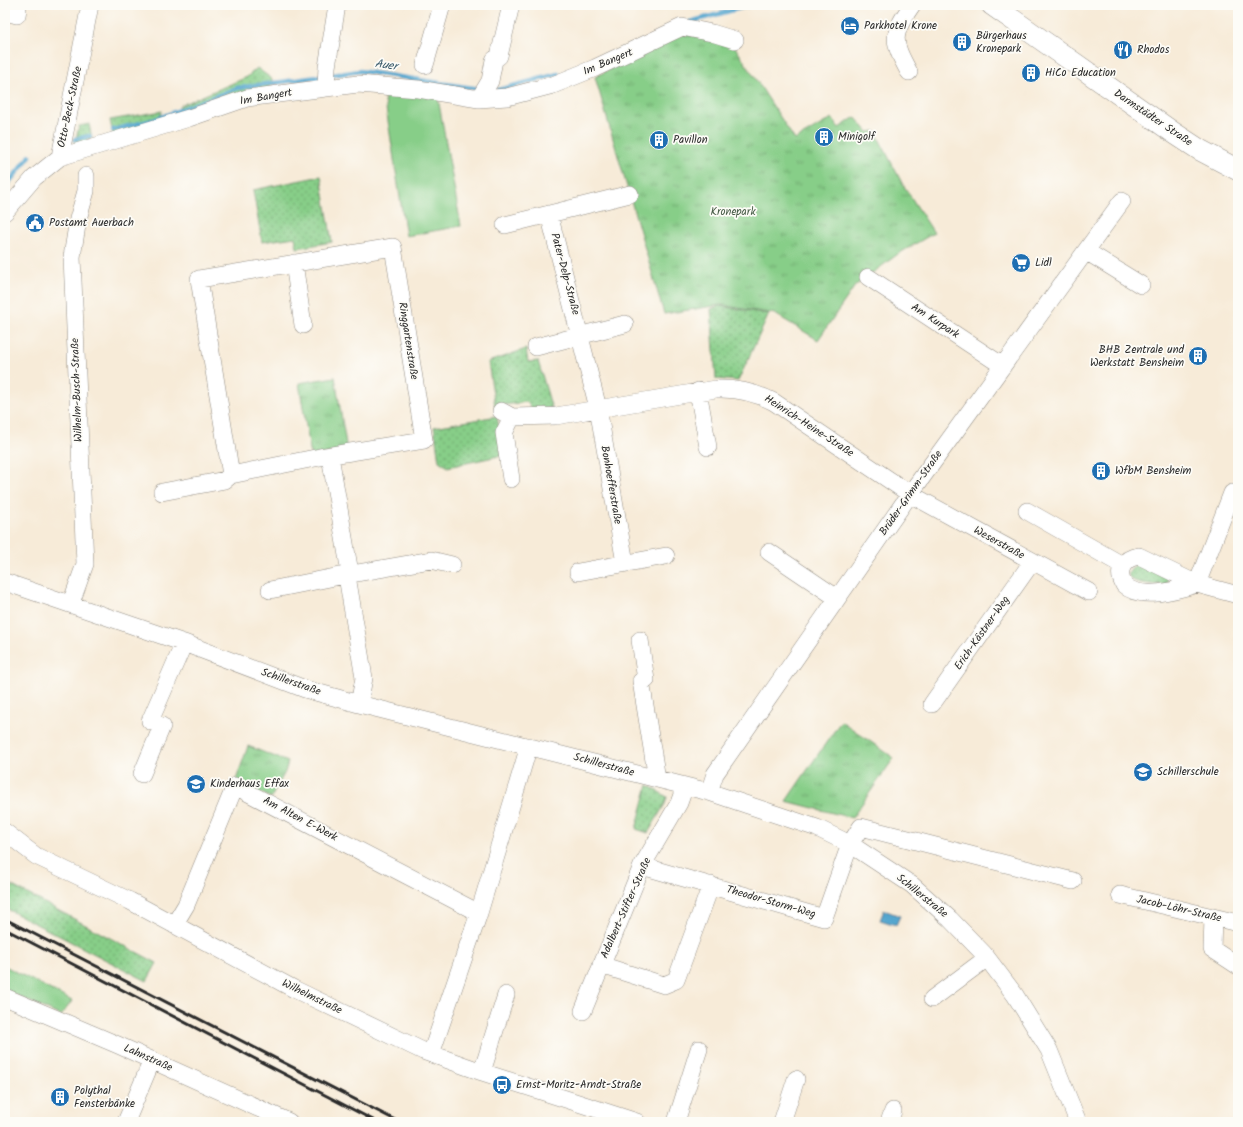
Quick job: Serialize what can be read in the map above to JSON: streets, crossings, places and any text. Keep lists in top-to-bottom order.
{
  "streets": {
    "main road": ["Darmstädter Straße"],
    "street": [
      "Im Bangert",
      "Otto-Beck-Straße",
      "Pater-Delp-Straße",
      "Am Kurpark",
      "Ringgartenstraße",
      "Wilhelm-Busch-Straße",
      "Heinrich-Heine-Straße",
      "Bonhoefferstraße",
      "Brüder-Grimm-Straße",
      "Weserstraße",
      "Erich-Kästner-Weg",
      "Schillerstraße",
      "Am Alten E-Werk",
      "Theodor-Storm-Weg",
      "Adalbert-Stifter-Straße",
      "Jacob-Löhr-Straße",
      "Wilhelmstraße",
      "Lahnstraße"
    ]
  },
  "crossings": [
    ["Im Bangert", "Otto-Beck-Straße"],
    ["Pater-Delp-Straße", "Heinrich-Heine-Straße"],
    ["Pater-Delp-Straße", "Bonhoefferstraße"],
    ["Am Kurpark", "Brüder-Grimm-Straße"],
    ["Wilhelm-Busch-Straße", "Schillerstraße"],
    ["Heinrich-Heine-Straße", "Bonhoefferstraße"],
    ["Heinrich-Heine-Straße", "Brüder-Grimm-Straße"],
    ["Heinrich-Heine-Straße", "Weserstraße"],
    ["Brüder-Grimm-Straße", "Weserstraße"],
    ["Brüder-Grimm-Straße", "Schillerstraße"],
    ["Weserstraße", "Erich-Kästner-Weg"],
    ["Schillerstraße", "Theodor-Storm-Weg"],
    ["Schillerstraße", "Adalbert-Stifter-Straße"],
    ["Am Alten E-Werk", "Wilhelmstraße"],
    ["Theodor-Storm-Weg", "Adalbert-Stifter-Straße"]
  ],
  "water": ["Auer"],
  "parks": ["Kronepark"],
  "places": {
    "hotel": ["Parkhotel Krone"],
    "building": [
      "Bürgerhaus Kronepark",
      "HiCo Education",
      "Minigolf",
      "Pavillon",
      "BHB Zentrale und Werkstatt Bensheim",
      "WfbM Bensheim",
      "Polythal Fensterbänke"
    ],
    "restaurant": ["Rhodos"],
    "public building": ["Postamt Auerbach"],
    "supermarket": ["Lidl"],
    "school or university": ["Schillerschule", "Kinderhaus Effax"],
    "bus stop": ["Ernst-Moritz-Arndt-Straße"]
  }
}
